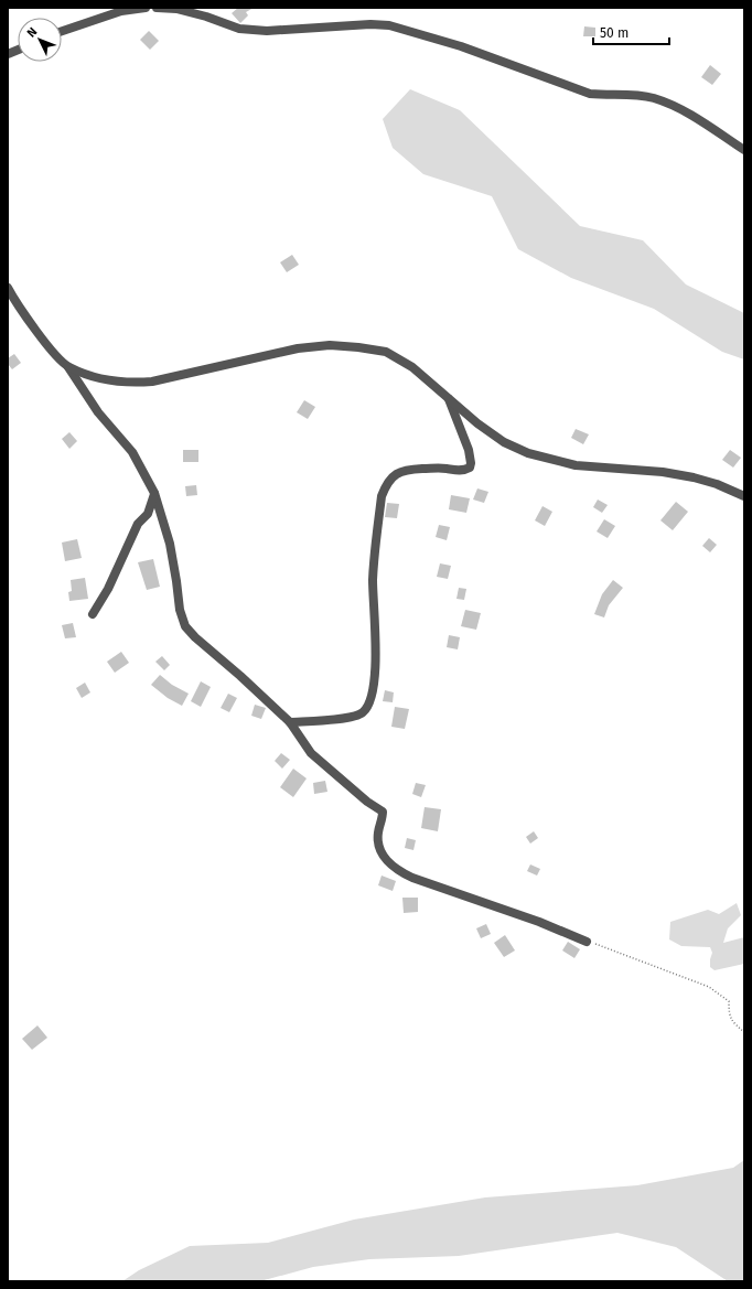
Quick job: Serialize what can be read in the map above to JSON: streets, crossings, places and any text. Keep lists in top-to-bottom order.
{
  "scale_bar": "50 m",
  "north": "top left"
}
